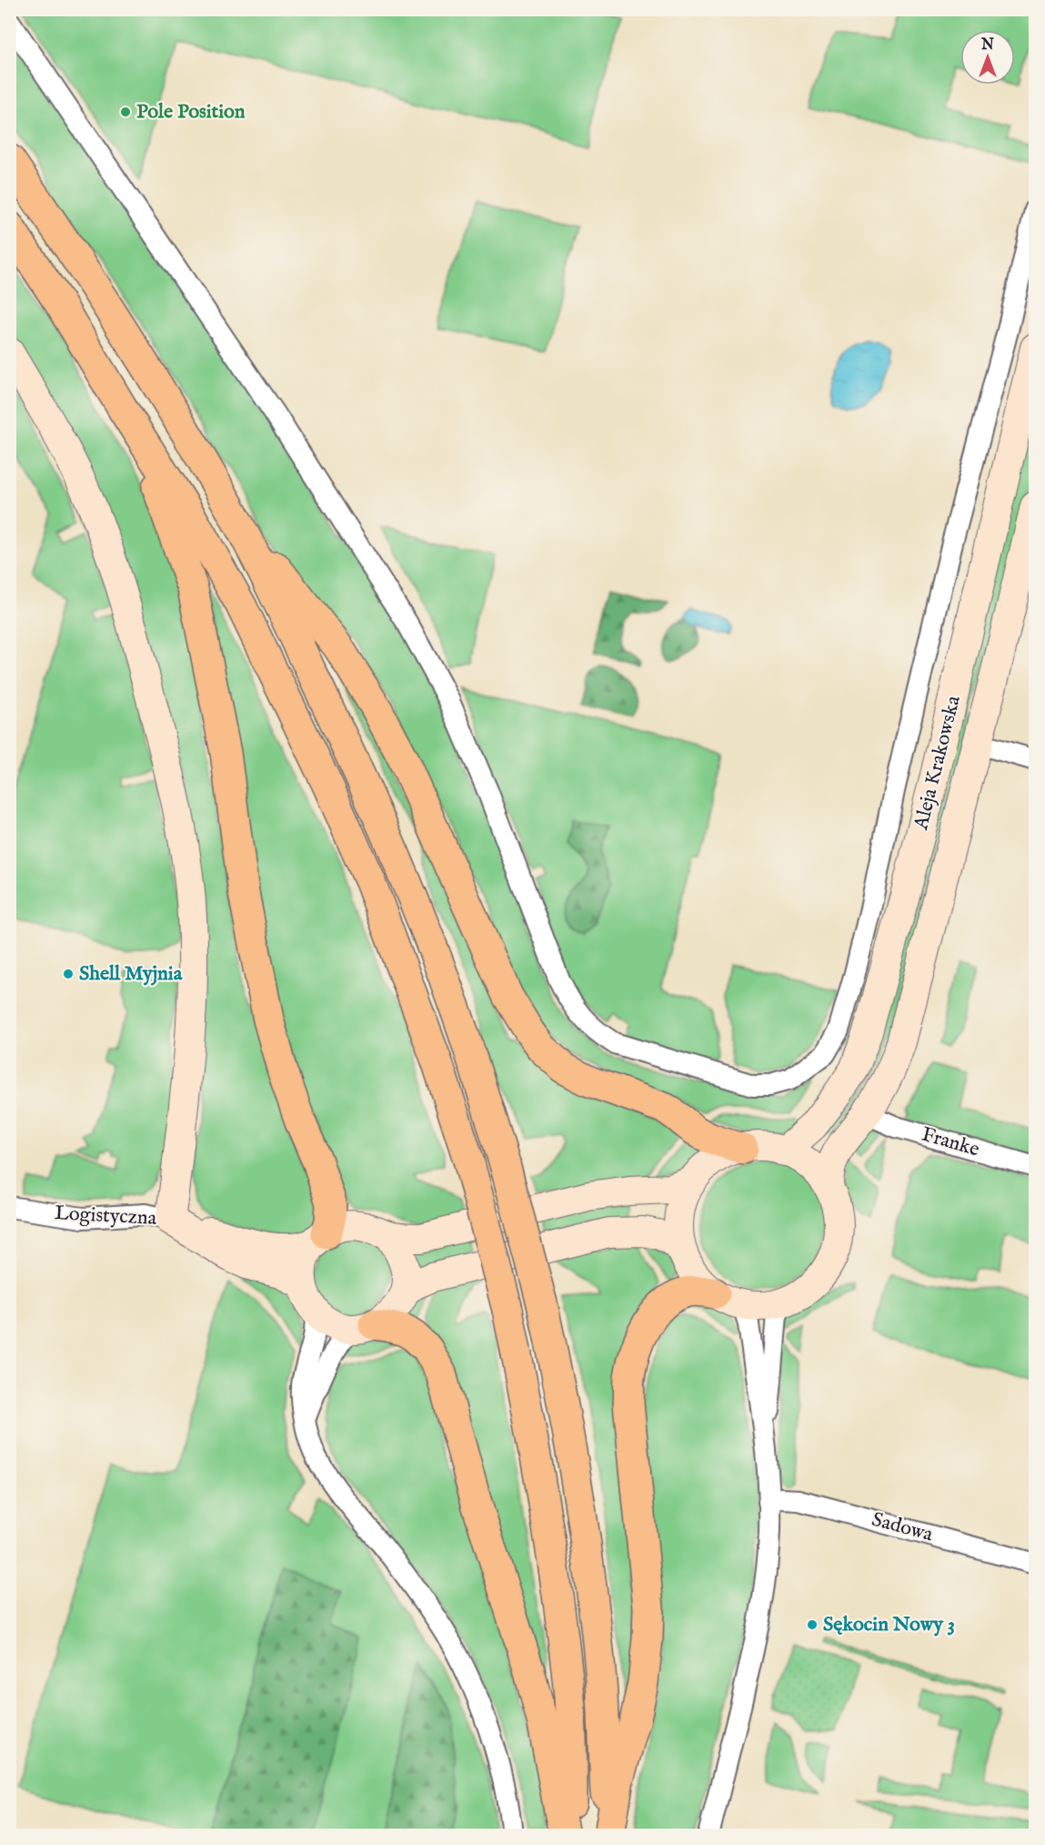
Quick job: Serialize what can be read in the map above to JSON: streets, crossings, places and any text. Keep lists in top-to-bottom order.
{
  "streets": {
    "main road": ["Aleja Krakowska"],
    "street": ["Franke", "Logistyczna", "Sadowa"]
  },
  "crossings": [
    ["Aleja Krakowska", "Franke"]
  ],
  "places": ["Pole Position", "Shell Myjnia", "Sękocin Nowy 3"],
  "north": "top"
}
